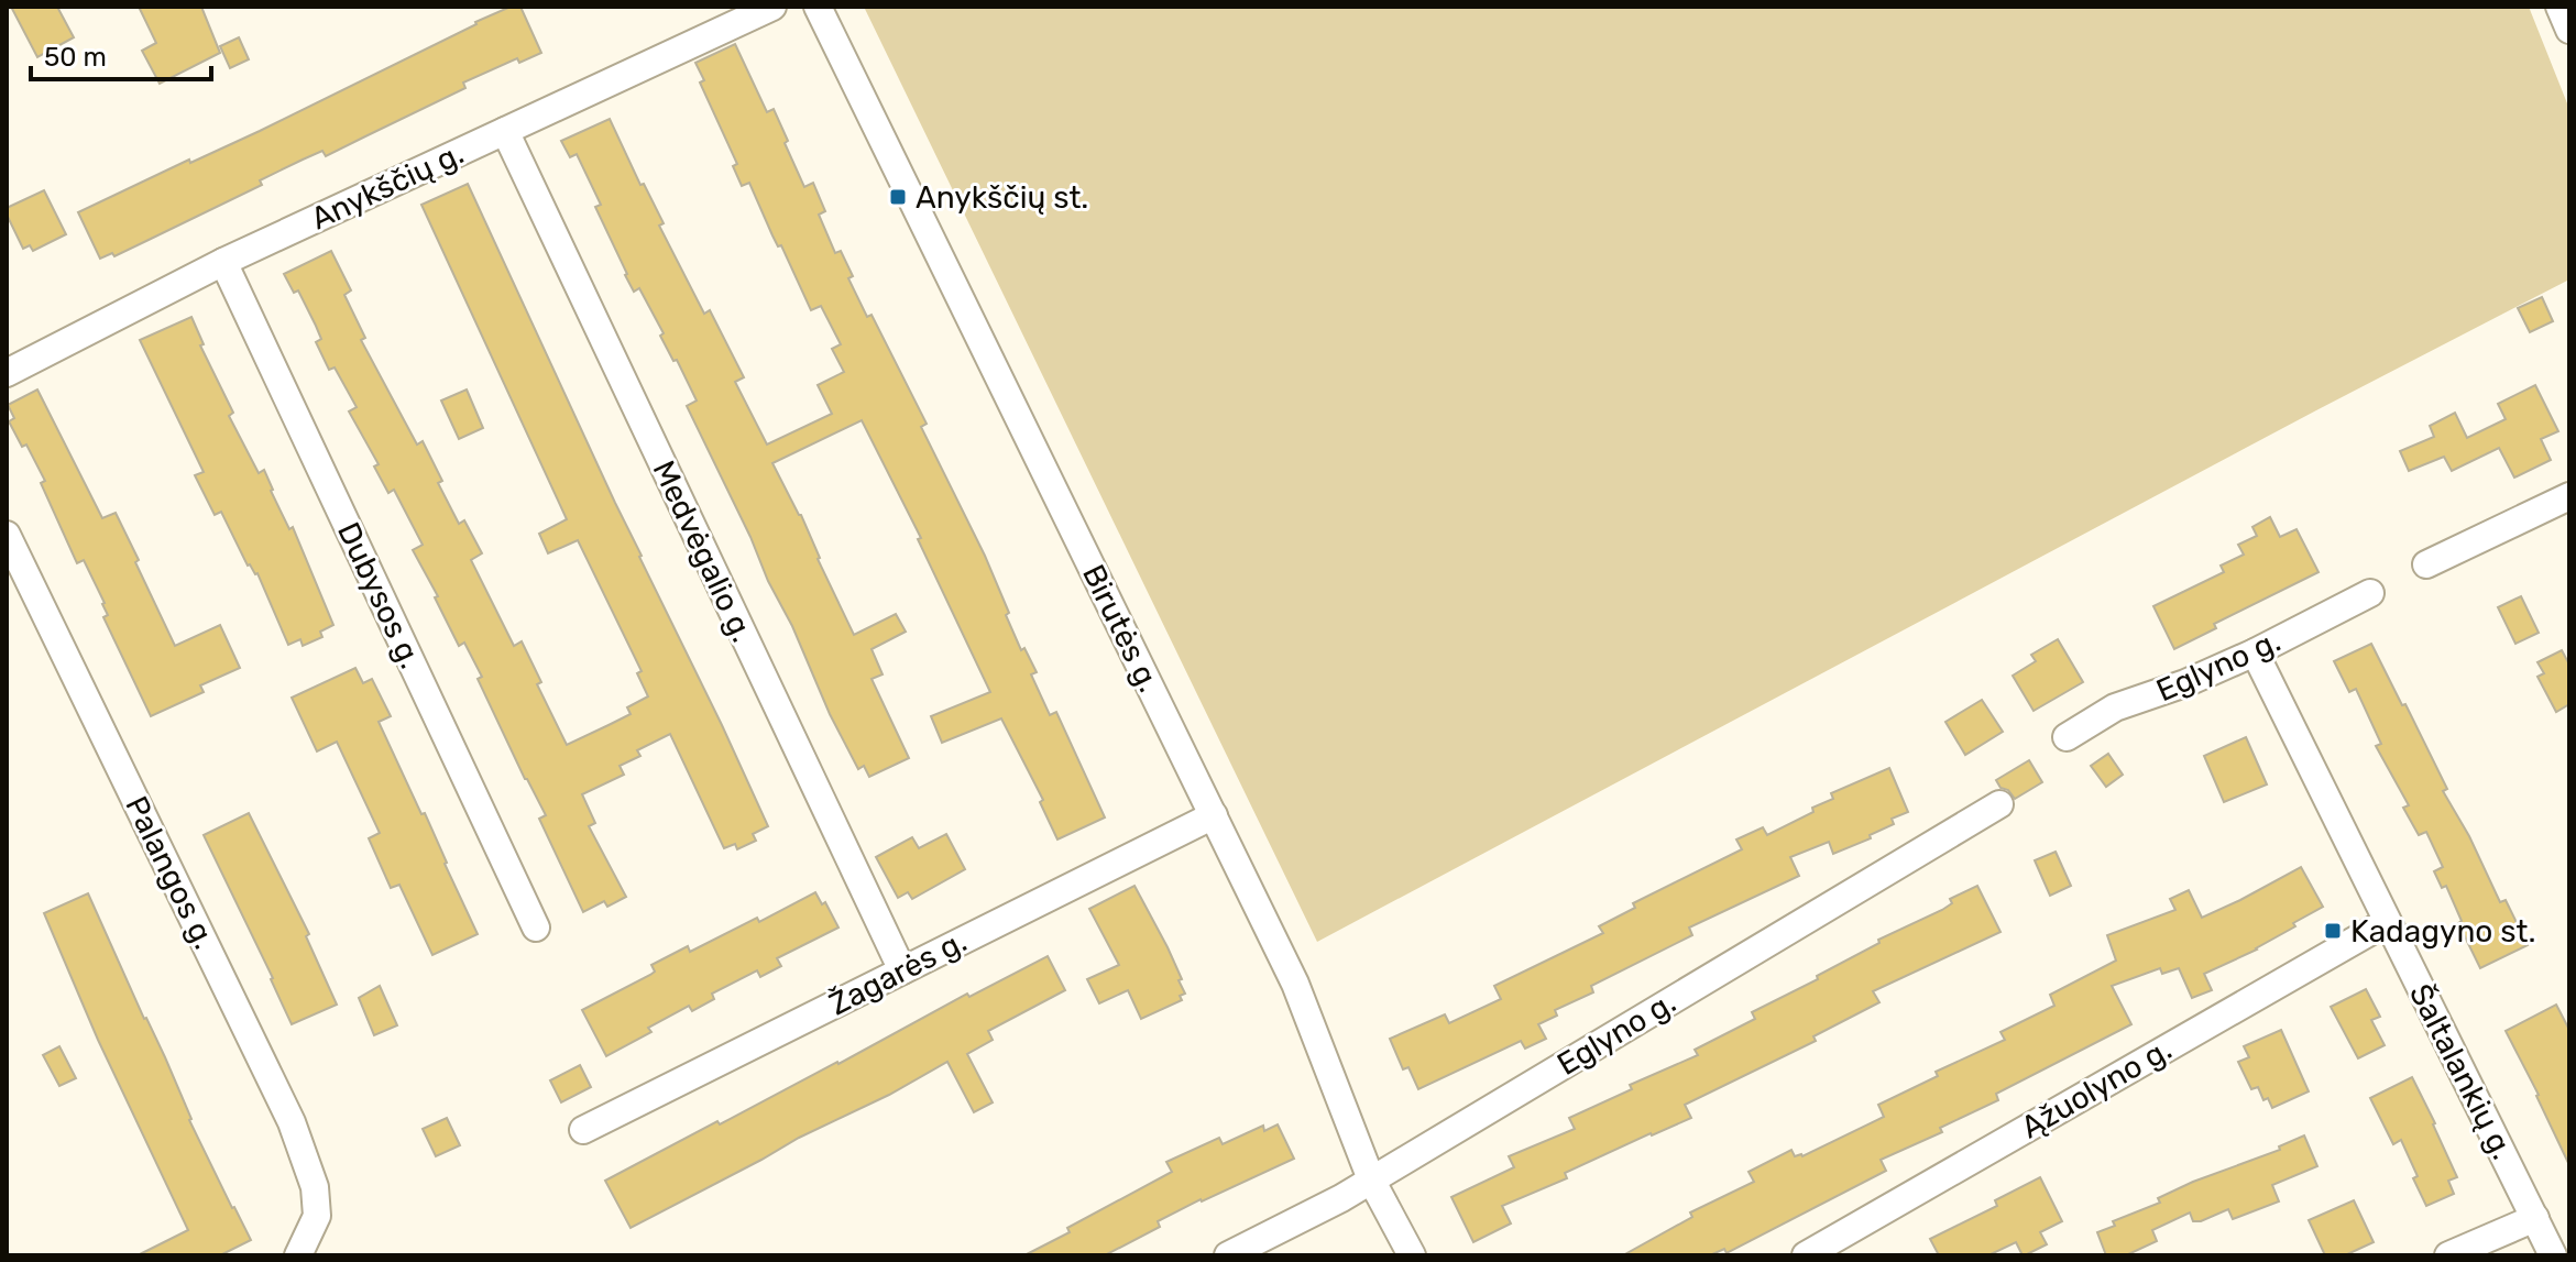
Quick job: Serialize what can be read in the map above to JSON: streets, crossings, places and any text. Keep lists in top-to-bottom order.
{
  "streets": {
    "street": [
      "Anykščių g.",
      "Medvėgalio g.",
      "Dubysos g.",
      "Birutės g.",
      "Eglyno g.",
      "Palangos g.",
      "Žagarės g.",
      "Šaltalankių g.",
      "Ąžuolyno g."
    ]
  },
  "crossings": [
    ["Anykščių g.", "Medvėgalio g."],
    ["Anykščių g.", "Dubysos g."],
    ["Medvėgalio g.", "Žagarės g."],
    ["Birutės g.", "Eglyno g."],
    ["Birutės g.", "Žagarės g."],
    ["Eglyno g.", "Šaltalankių g."],
    ["Šaltalankių g.", "Ąžuolyno g."]
  ],
  "places": {
    "transit": ["Anykščių st.", "Kadagyno st."]
  },
  "scale_bar": "50 m"
}
